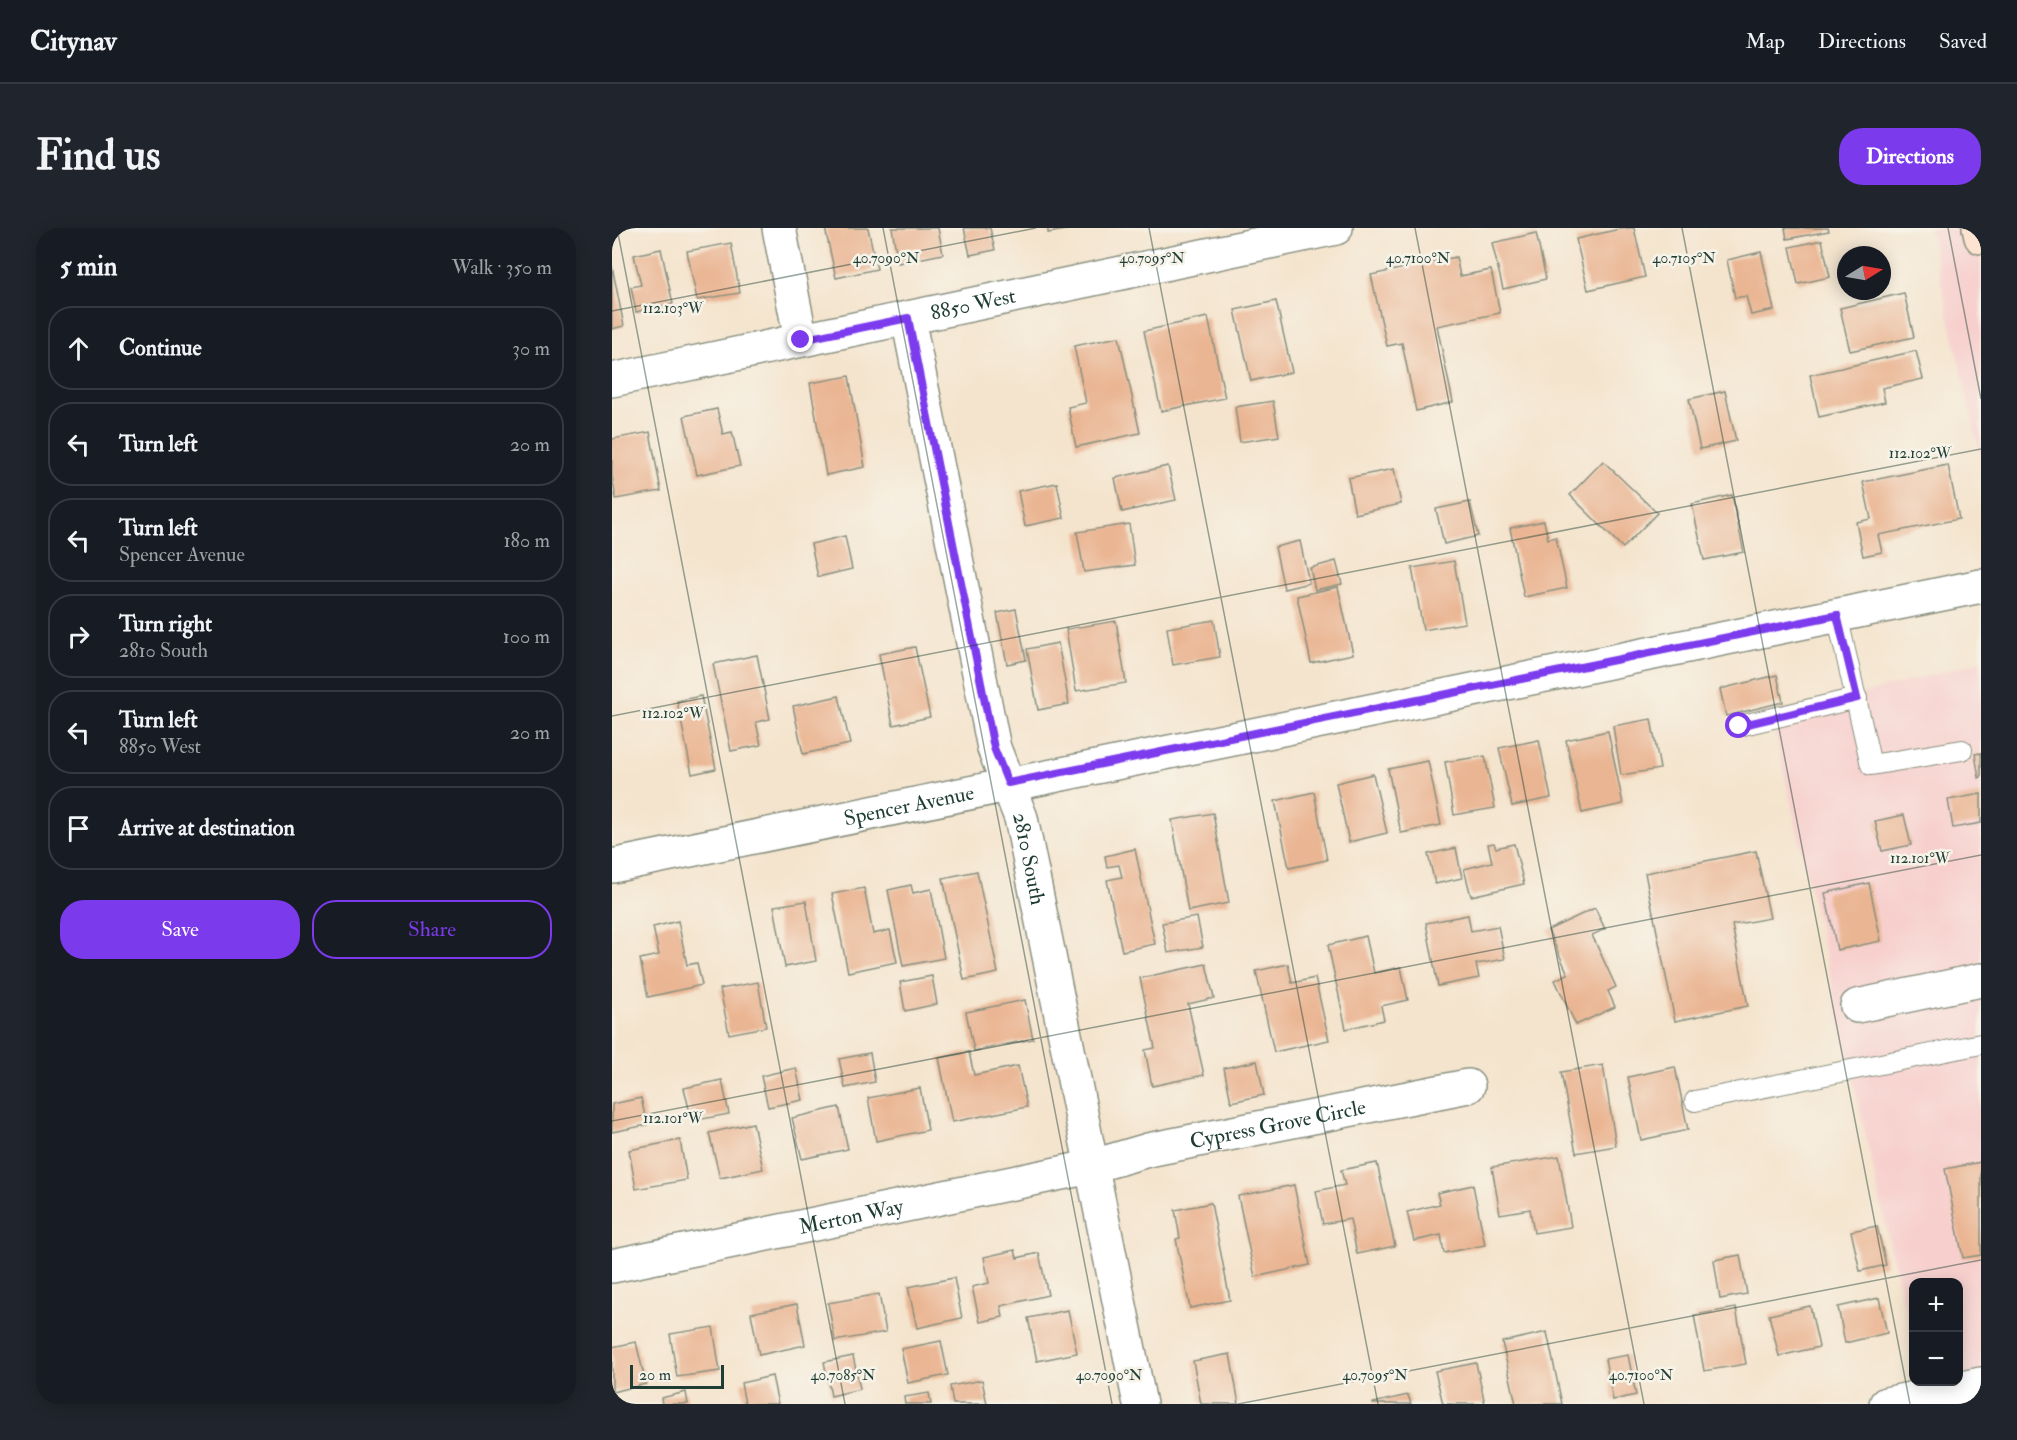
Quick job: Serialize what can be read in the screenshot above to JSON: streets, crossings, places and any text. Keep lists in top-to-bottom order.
{
  "streets": {
    "street": [
      "8850 West",
      "Spencer Avenue",
      "2810 South",
      "Cypress Grove Circle",
      "Merton Way"
    ]
  },
  "crossings": [
    ["8850 West", "2810 South"],
    ["Spencer Avenue", "2810 South"],
    ["2810 South", "Cypress Grove Circle"],
    ["2810 South", "Merton Way"],
    ["Cypress Grove Circle", "Merton Way"]
  ],
  "scale_bar": "20 m",
  "north": "right",
  "page": {
    "header": "Citynav",
    "nav": ["Map", "Directions", "Saved"],
    "buttons": [
      "Directions",
      ["Save", "Share"]
    ],
    "title": "Find us",
    "heading": ["5 min", "Walk · 350 m"],
    "list": [
      ["Continue", "30 m"],
      ["Turn left", "20 m"],
      ["Turn left", "Spencer Avenue", "180 m"],
      ["Turn right", "2810 South", "100 m"],
      ["Turn left", "8850 West", "20 m"],
      "Arrive at destination"
    ],
    "map_buttons": ["+", "−"],
    "scale": "20 m"
  },
  "coordinates": [
    "40.7090°N",
    "40.7095°N",
    "40.7100°N",
    "40.7105°N",
    "112.103°W",
    "112.102°W",
    "112.101°W",
    "40.7085°N"
  ]
}
